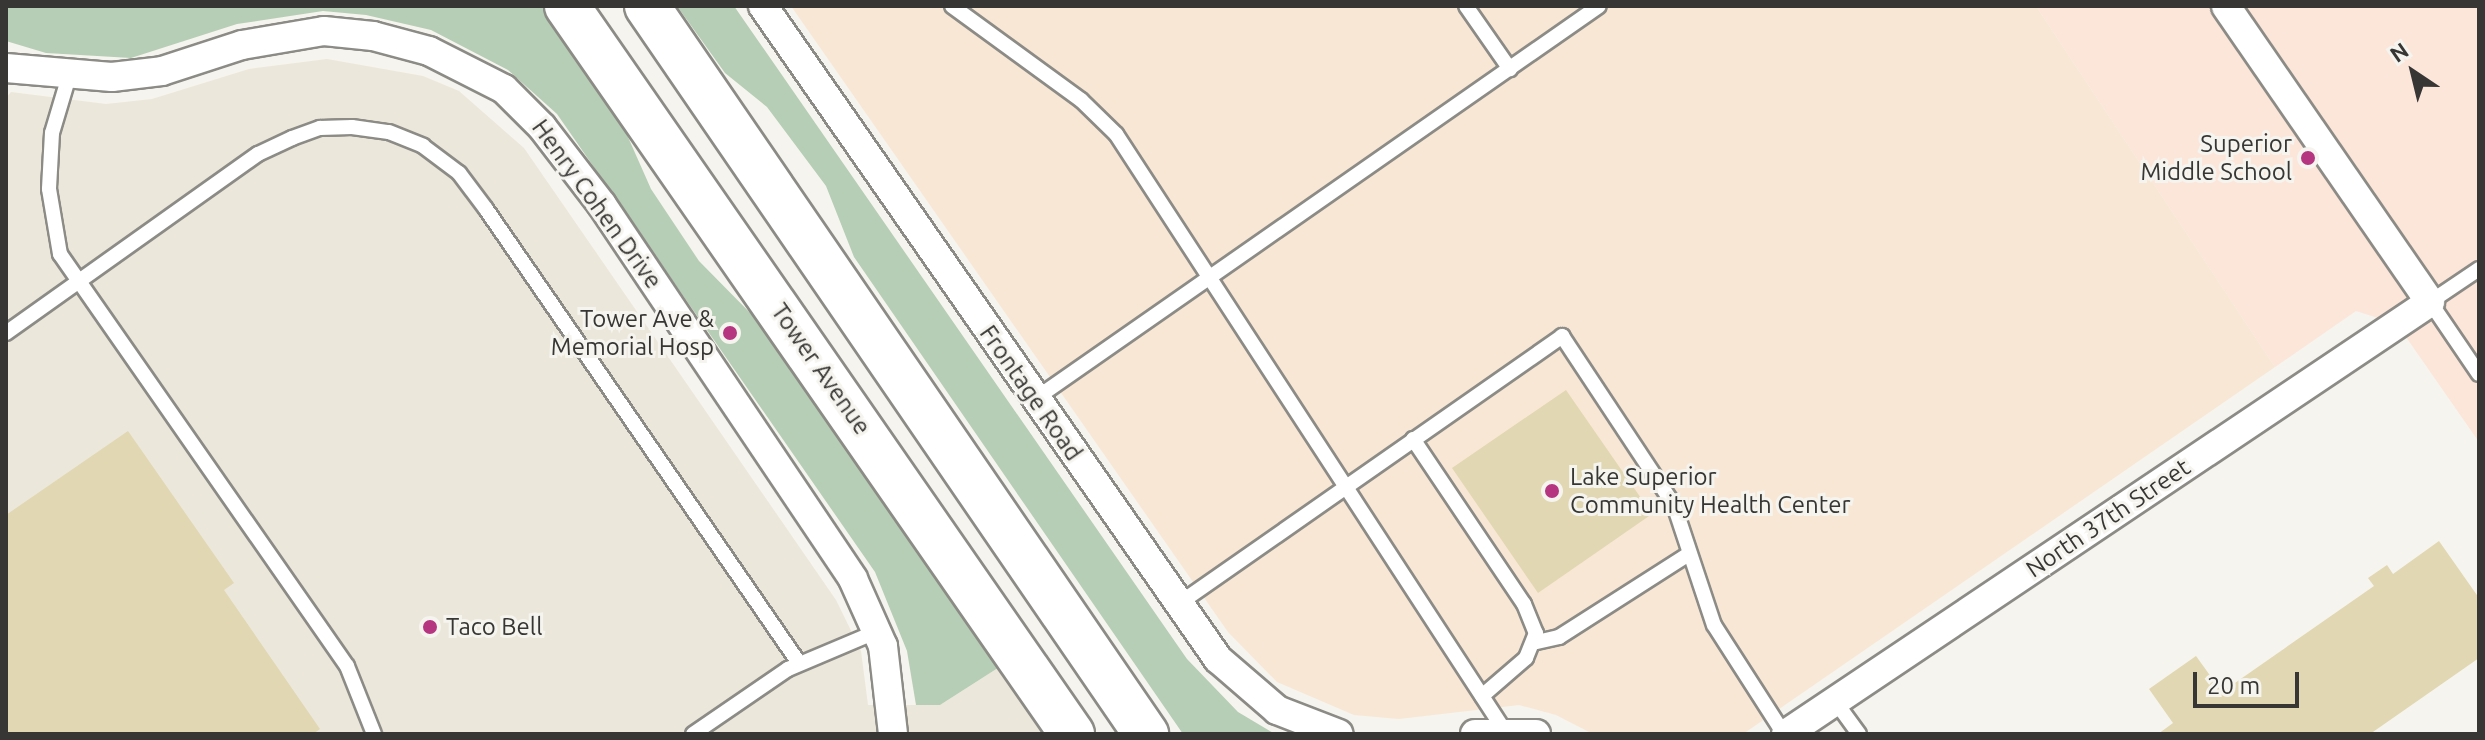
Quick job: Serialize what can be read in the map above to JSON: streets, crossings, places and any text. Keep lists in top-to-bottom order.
{
  "streets": {
    "main road": ["Tower Avenue"],
    "street": ["Henry Cohen Drive", "Frontage Road", "North 37th Street"]
  },
  "places": [
    "Superior Middle School",
    "Tower Ave & Memorial Hosp",
    "Lake Superior Community Health Center",
    "Taco Bell"
  ],
  "scale_bar": "20 m",
  "north": "top left"
}
